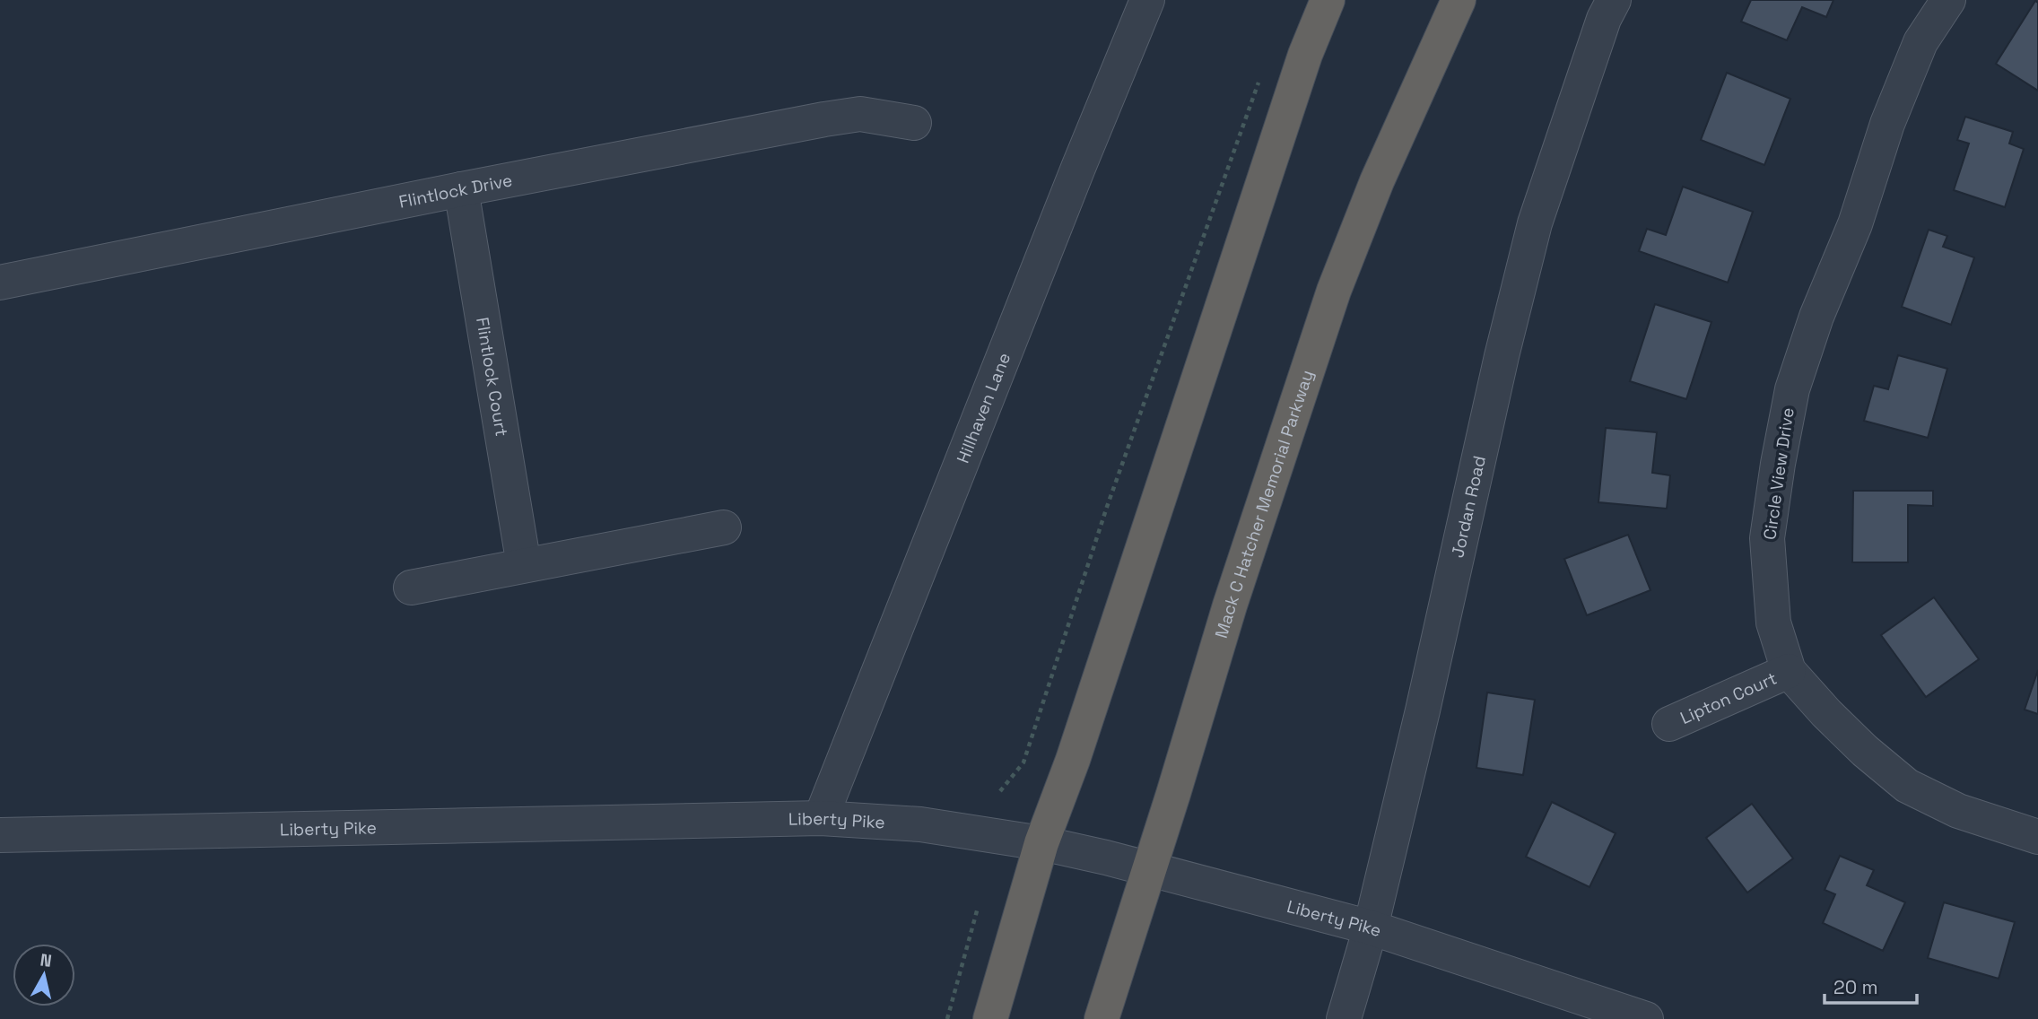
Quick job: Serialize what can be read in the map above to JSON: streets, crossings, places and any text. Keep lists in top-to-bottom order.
{
  "streets": {
    "highway": ["Mack C Hatcher Memorial Parkway"],
    "street": [
      "Flintlock Drive",
      "Flintlock Court",
      "Hillhaven Lane",
      "Circle View Drive",
      "Jordan Road",
      "Lipton Court",
      "Liberty Pike"
    ]
  },
  "crossings": [
    ["Flintlock Drive", "Flintlock Court"],
    ["Hillhaven Lane", "Liberty Pike"],
    ["Circle View Drive", "Lipton Court"],
    ["Mack C Hatcher Memorial Parkway", "Liberty Pike"],
    ["Jordan Road", "Liberty Pike"]
  ],
  "scale_bar": "20 m",
  "north": "top"
}
